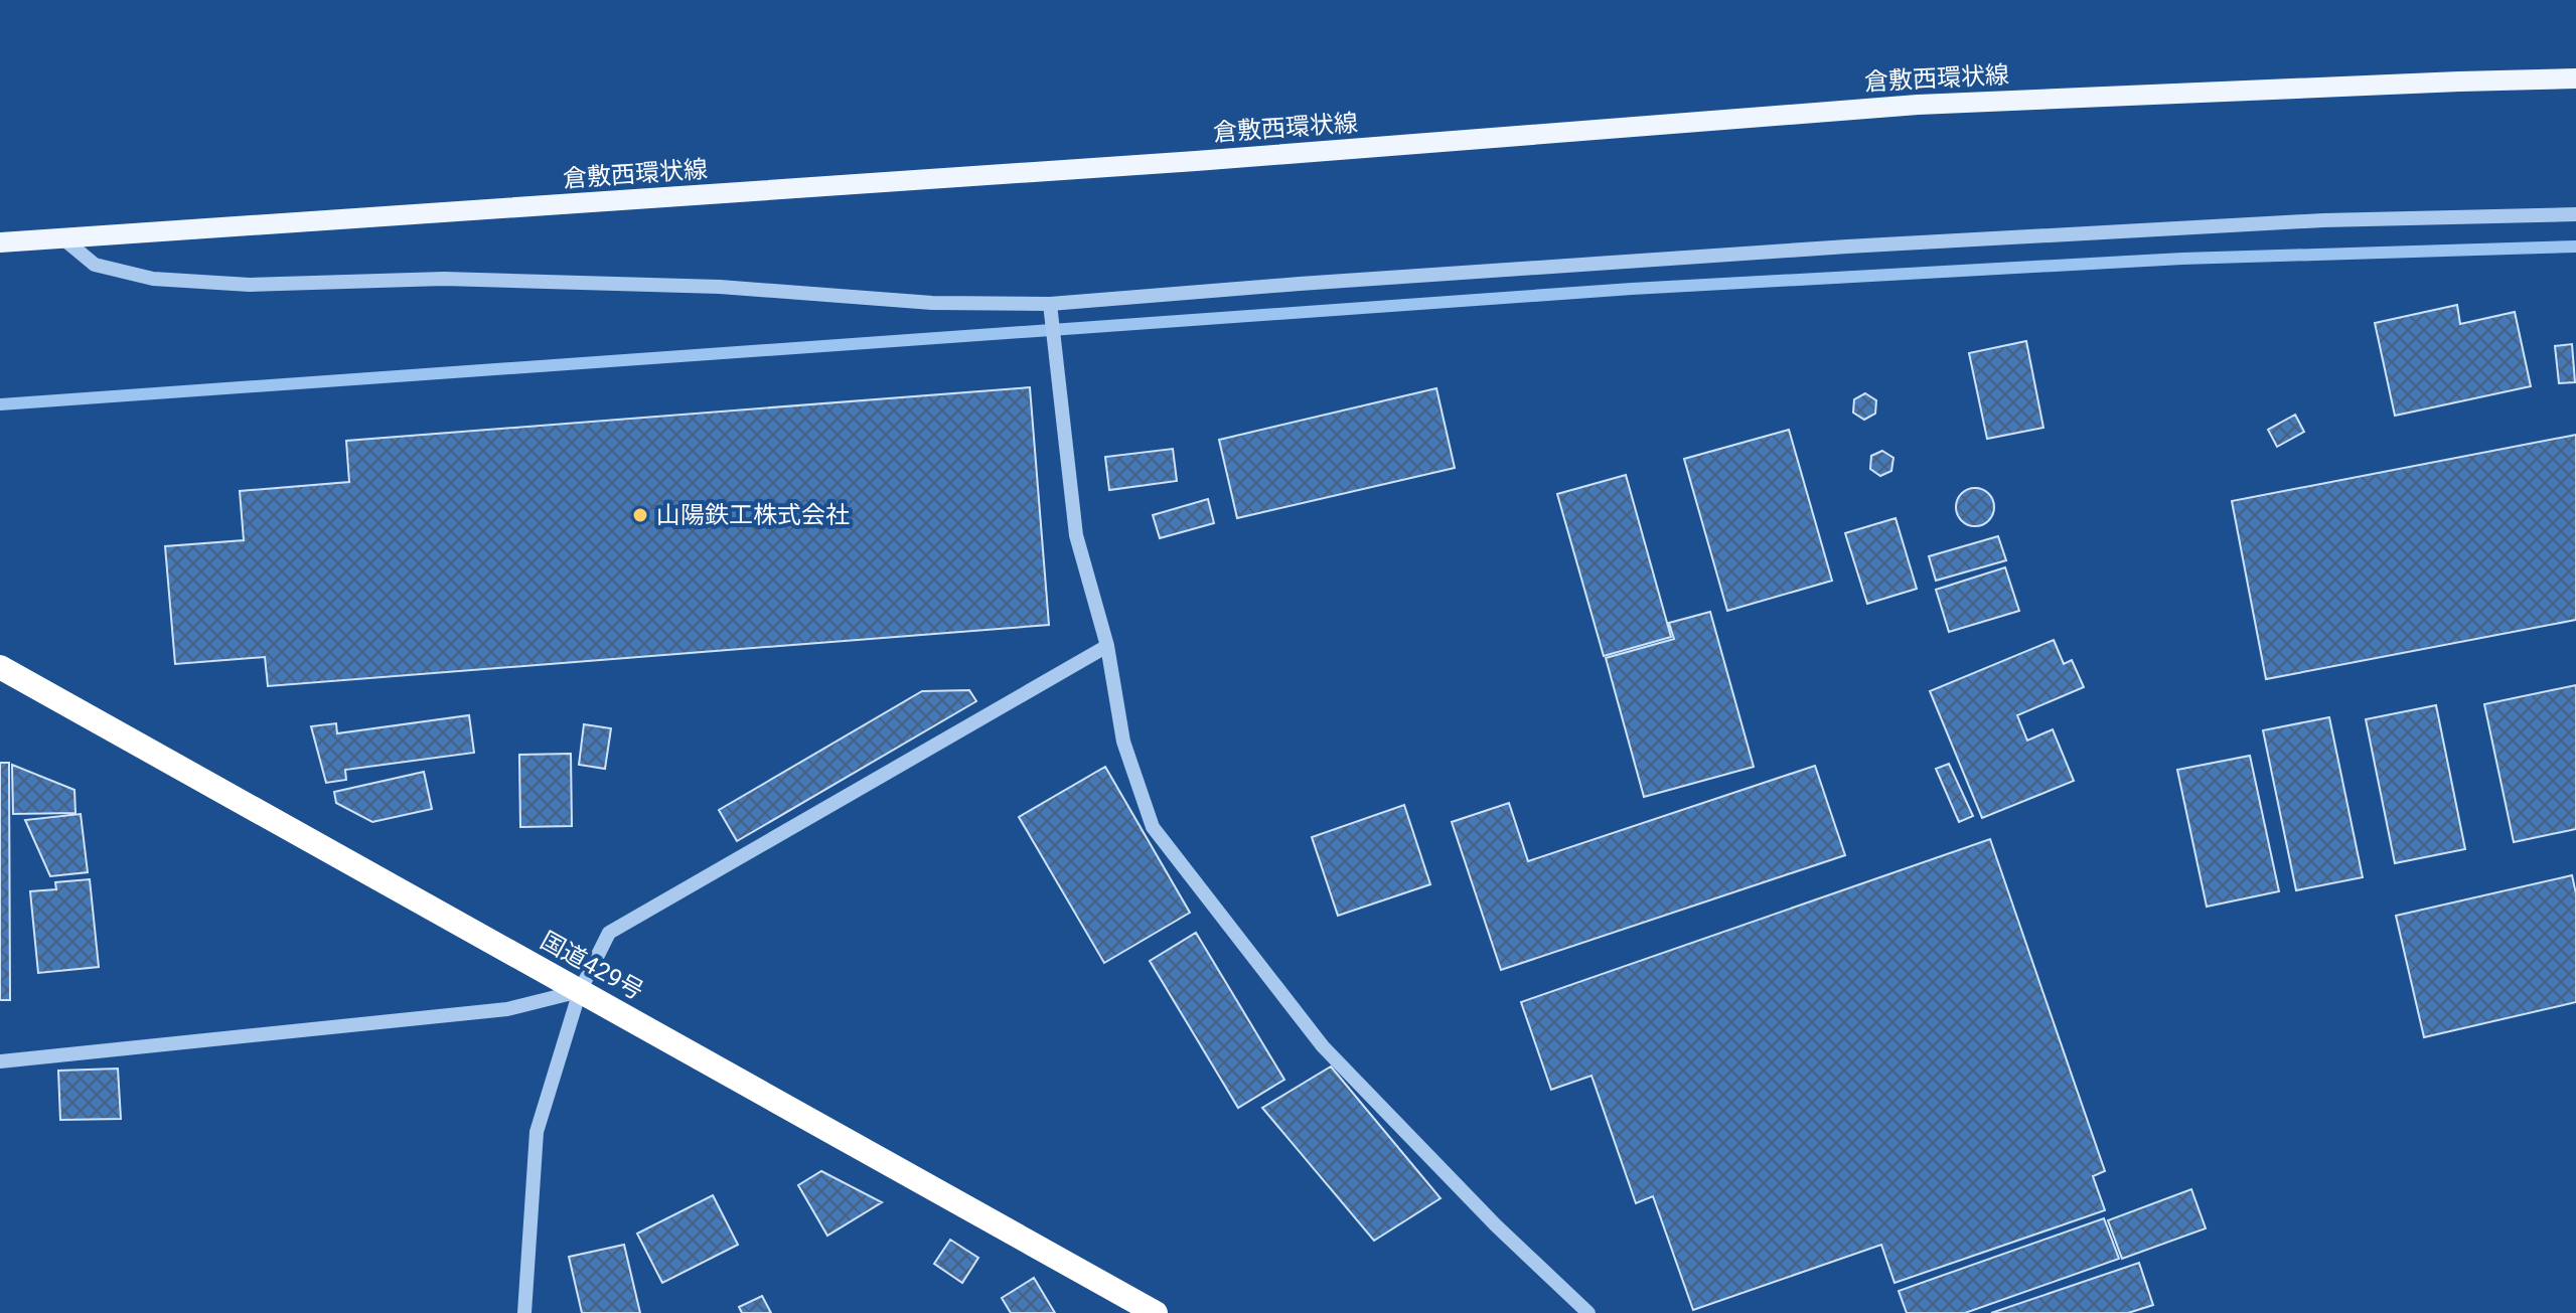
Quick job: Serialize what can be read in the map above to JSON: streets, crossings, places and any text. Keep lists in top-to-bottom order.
{
  "streets": {
    "highway": ["国道429号"],
    "main road": ["倉敷西環状線"]
  },
  "places": ["山陽鉄工株式会社"]
}
